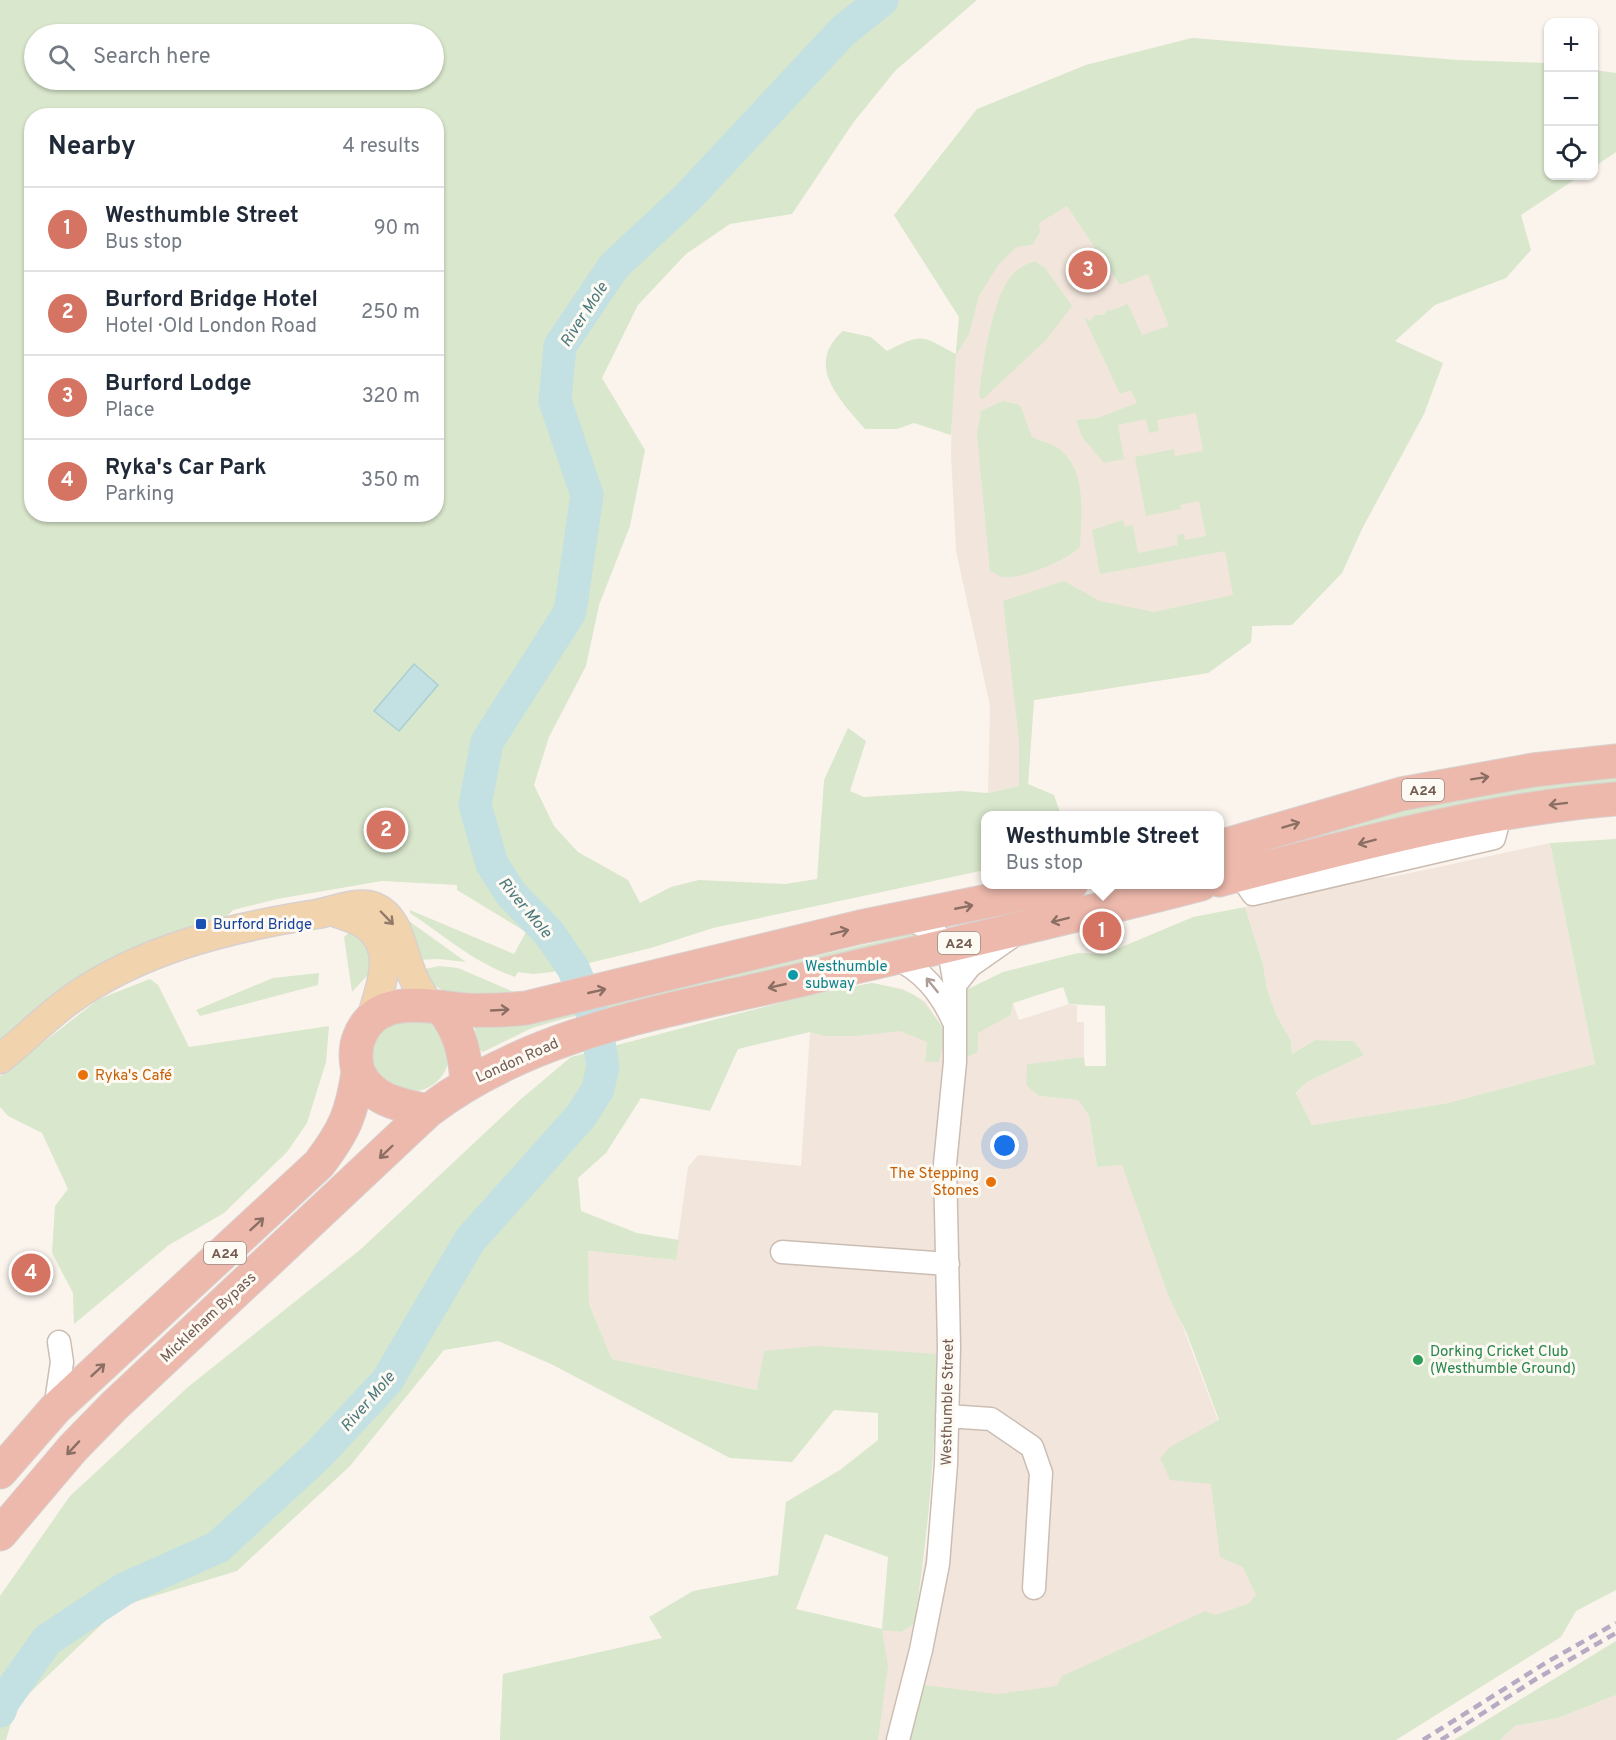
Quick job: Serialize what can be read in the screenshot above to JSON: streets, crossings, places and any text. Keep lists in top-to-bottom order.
{
  "streets": {
    "highway": ["A24", "London Road", "Mickleham Bypass"],
    "street": ["Westhumble Street"]
  },
  "crossings": [
    ["A24", "London Road"],
    ["A24", "Mickleham Bypass"],
    ["A24", "Westhumble Street"],
    ["London Road", "Mickleham Bypass"],
    ["London Road", "Westhumble Street"]
  ],
  "water": ["River Mole"],
  "places": {
    "transit": ["Burford Bridge"],
    "other": [
      "Westhumble subway",
      "Ryka's Café",
      "The Stepping Stones",
      "Dorking Cricket Club (Westhumble Ground)"
    ]
  },
  "page": {
    "map_buttons": ["+", "−"],
    "search": "Search here",
    "heading": ["Nearby", "4 results"],
    "list": [
      {
        "mark": "1",
        "name": "Westhumble Street",
        "note": "Bus stop",
        "value": "90 m"
      },
      {
        "mark": "2",
        "name": "Burford Bridge Hotel",
        "note": "Hotel · Old London Road",
        "value": "250 m"
      },
      {
        "mark": "3",
        "name": "Burford Lodge",
        "note": "Place",
        "value": "320 m"
      },
      {
        "mark": "4",
        "name": "Ryka's Car Park",
        "note": "Parking",
        "value": "350 m"
      }
    ],
    "pins": [
      "3",
      "2",
      "1",
      "4"
    ],
    "popup": ["Westhumble Street", "Bus stop"]
  }
}
